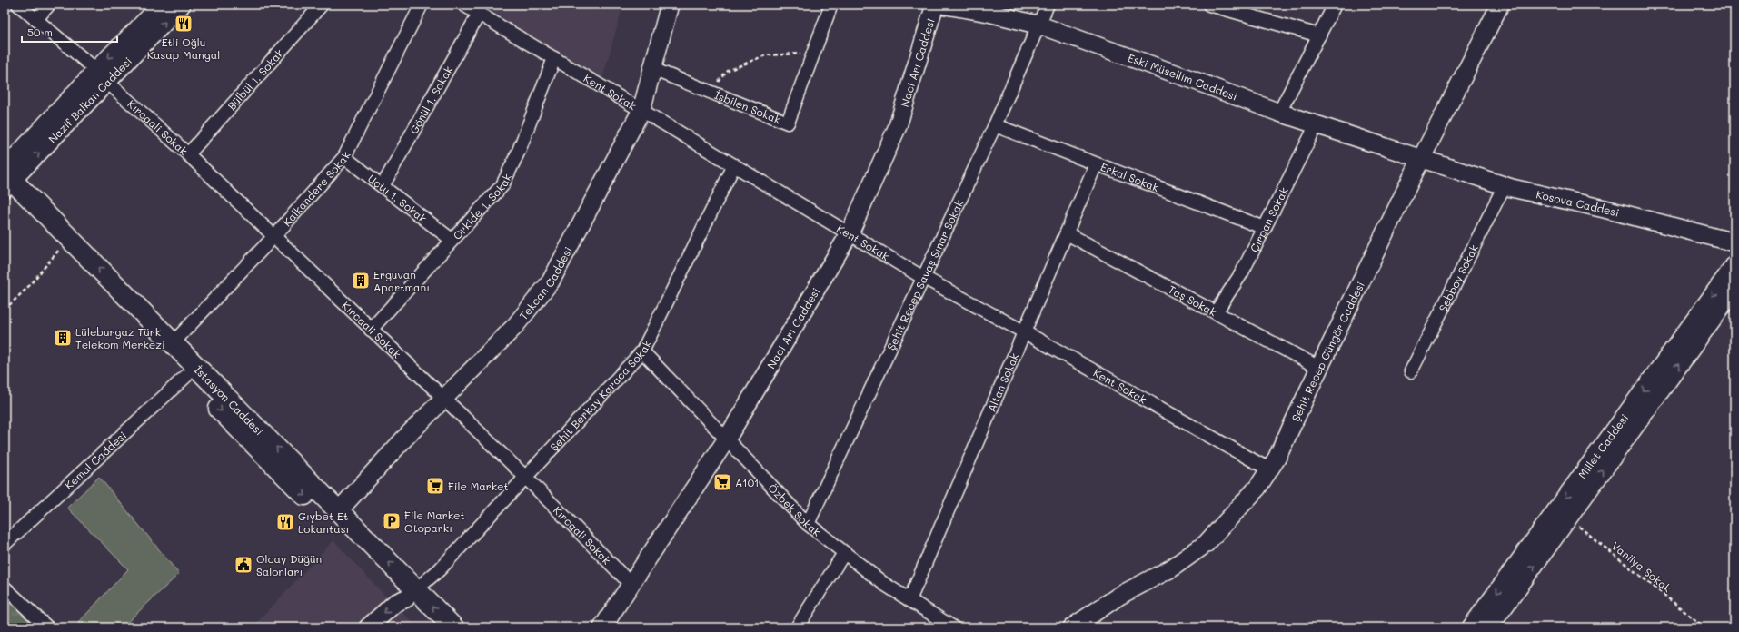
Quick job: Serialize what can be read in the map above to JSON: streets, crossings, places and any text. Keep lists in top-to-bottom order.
{
  "streets": {
    "main road": ["İstasyon Caddesi"],
    "street": [
      "Naci Arı Caddesi",
      "Eski Müsellim Caddesi",
      "Bülbül 1. Sokak",
      "Kent Sokak",
      "Nazif Balkan Caddesi",
      "Gönül 1. Sokak",
      "İşbilen Sokak",
      "Kırcaali Sokak",
      "Erkal Sokak",
      "Kalkandere Sokak",
      "Uçtu 1. Sokak",
      "Kosova Caddesi",
      "Orkide 1. Sokak",
      "Çırpan Sokak",
      "Şehit Recep Savaş Sınar Sokak",
      "Şebboy Sokak",
      "Tekcan Caddesi",
      "Taş Sokak",
      "Şehit Recep Güngör Caddesi",
      "Altan Sokak",
      "Şehit Berkay Karaca Sokak",
      "Millet Caddesi",
      "Kemal Caddesi",
      "Özbek Sokak"
    ],
    "path": ["Vanilya Sokak"]
  },
  "crossings": [
    ["Naci Arı Caddesi", "Kent Sokak"],
    ["Naci Arı Caddesi", "Kırcaali Sokak"],
    ["Naci Arı Caddesi", "Özbek Sokak"],
    ["Eski Müsellim Caddesi", "Kosova Caddesi"],
    ["Eski Müsellim Caddesi", "Çırpan Sokak"],
    ["Eski Müsellim Caddesi", "Şehit Recep Savaş Sınar Sokak"],
    ["Eski Müsellim Caddesi", "Şehit Recep Güngör Caddesi"],
    ["Bülbül 1. Sokak", "Kırcaali Sokak"],
    ["Kent Sokak", "Gönül 1. Sokak"],
    ["Kent Sokak", "Orkide 1. Sokak"],
    ["Kent Sokak", "Şehit Recep Savaş Sınar Sokak"],
    ["Kent Sokak", "Tekcan Caddesi"],
    ["Kent Sokak", "Şehit Recep Güngör Caddesi"],
    ["Kent Sokak", "Altan Sokak"],
    ["Kent Sokak", "Şehit Berkay Karaca Sokak"],
    ["Nazif Balkan Caddesi", "Kırcaali Sokak"],
    ["Nazif Balkan Caddesi", "İstasyon Caddesi"],
    ["Gönül 1. Sokak", "Uçtu 1. Sokak"],
    ["İşbilen Sokak", "Tekcan Caddesi"],
    ["Kırcaali Sokak", "Kalkandere Sokak"],
    ["Kırcaali Sokak", "Orkide 1. Sokak"],
    ["Kırcaali Sokak", "Tekcan Caddesi"],
    ["Kırcaali Sokak", "Şehit Berkay Karaca Sokak"],
    ["Erkal Sokak", "Çırpan Sokak"],
    ["Erkal Sokak", "Şehit Recep Savaş Sınar Sokak"],
    ["Erkal Sokak", "Altan Sokak"],
    ["Kalkandere Sokak", "Uçtu 1. Sokak"],
    ["Kalkandere Sokak", "İstasyon Caddesi"],
    ["Uçtu 1. Sokak", "Orkide 1. Sokak"],
    ["Kosova Caddesi", "Şebboy Sokak"],
    ["Kosova Caddesi", "Şehit Recep Güngör Caddesi"],
    ["Çırpan Sokak", "Taş Sokak"],
    ["Şehit Recep Savaş Sınar Sokak", "Özbek Sokak"],
    ["Tekcan Caddesi", "İstasyon Caddesi"],
    ["Taş Sokak", "Şehit Recep Güngör Caddesi"],
    ["Taş Sokak", "Altan Sokak"],
    ["Altan Sokak", "Özbek Sokak"],
    ["Şehit Berkay Karaca Sokak", "İstasyon Caddesi"],
    ["Şehit Berkay Karaca Sokak", "Özbek Sokak"],
    ["İstasyon Caddesi", "Kemal Caddesi"],
    ["Millet Caddesi", "Vanilya Sokak"]
  ],
  "places": {
    "restaurant": ["Etli Oğlu Kasap Mangal", "Gıybet Et Lokantası"],
    "building": ["Erguvan Apartmanı", "Lüleburgaz Türk Telekom Merkezi"],
    "supermarket": ["A101", "File Market"],
    "parking": ["File Market Otoparkı"],
    "public building": ["Olcay Düğün Salonları"]
  },
  "scale_bar": "50 m"
}
